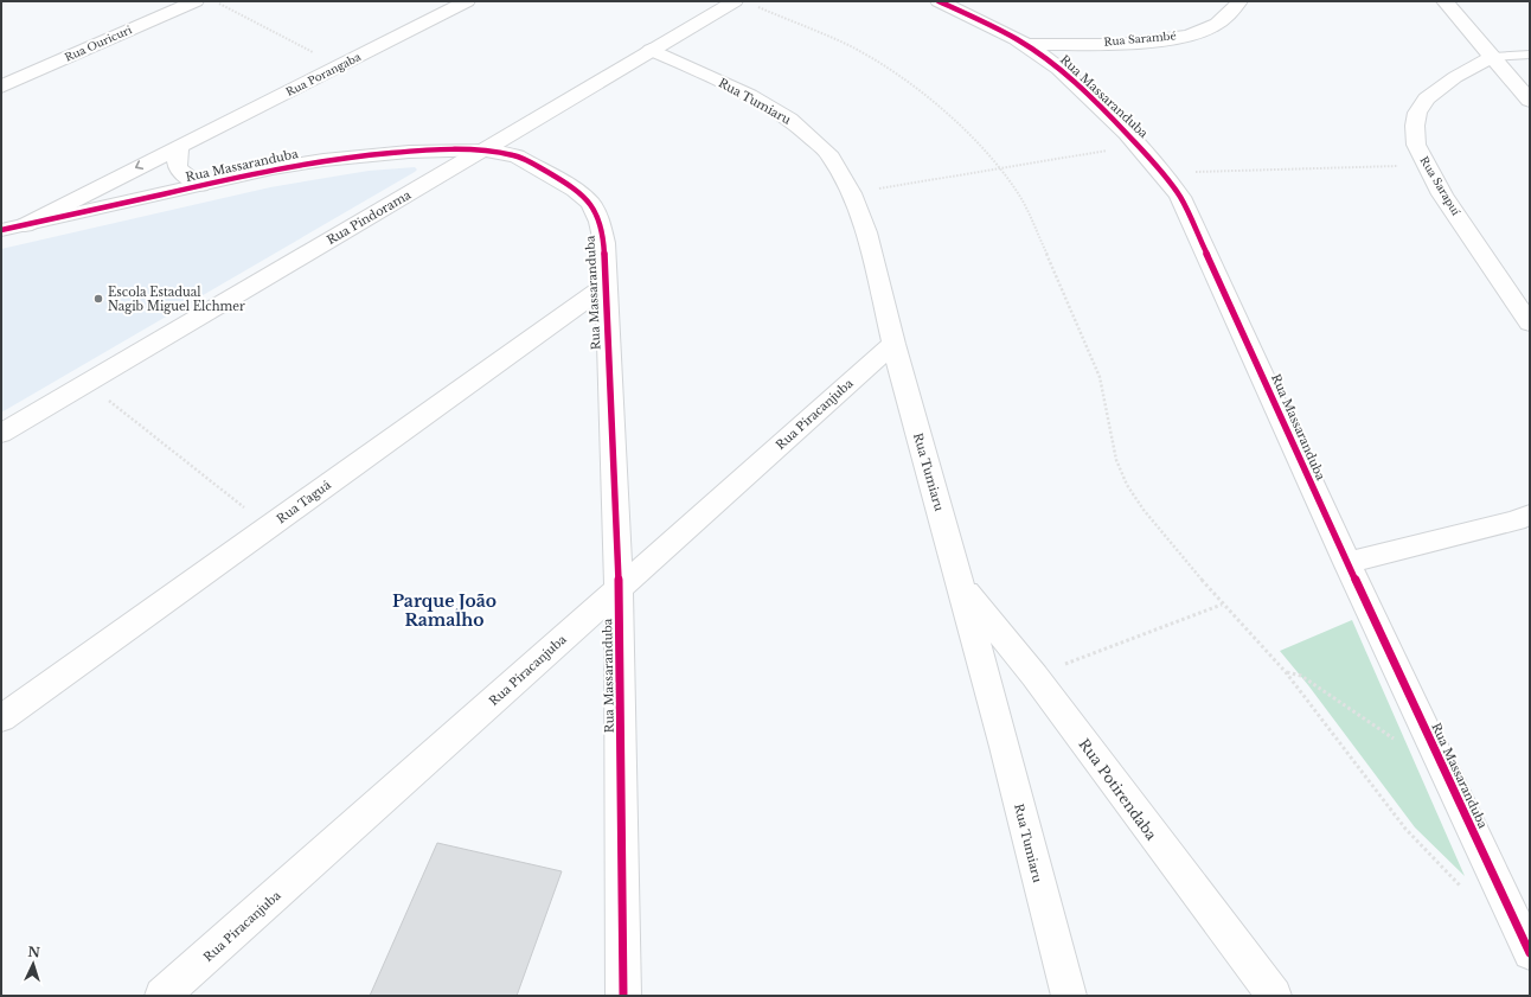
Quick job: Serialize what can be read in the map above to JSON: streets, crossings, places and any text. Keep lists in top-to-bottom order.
{
  "streets": {
    "street": [
      "Rua Sarambé",
      "Rua Ouricuri",
      "Rua Porangaba",
      "Rua Massaranduba",
      "Rua Tumiaru",
      "Rua Sarapuí",
      "Rua Pindorama",
      "Rua Piracanjuba",
      "Rua Taguá",
      "Rua Potirendaba"
    ]
  },
  "crossings": [
    ["Rua Sarambé", "Rua Massaranduba"],
    ["Rua Porangaba", "Rua Massaranduba"],
    ["Rua Massaranduba", "Rua Pindorama"],
    ["Rua Massaranduba", "Rua Piracanjuba"],
    ["Rua Massaranduba", "Rua Taguá"],
    ["Rua Tumiaru", "Rua Pindorama"],
    ["Rua Tumiaru", "Rua Piracanjuba"],
    ["Rua Tumiaru", "Rua Potirendaba"]
  ],
  "one_way": ["Rua Porangaba"],
  "districts": ["Parque João Ramalho"],
  "places": ["Escola Estadual Nagib Miguel Elchmer"],
  "north": "top"
}
